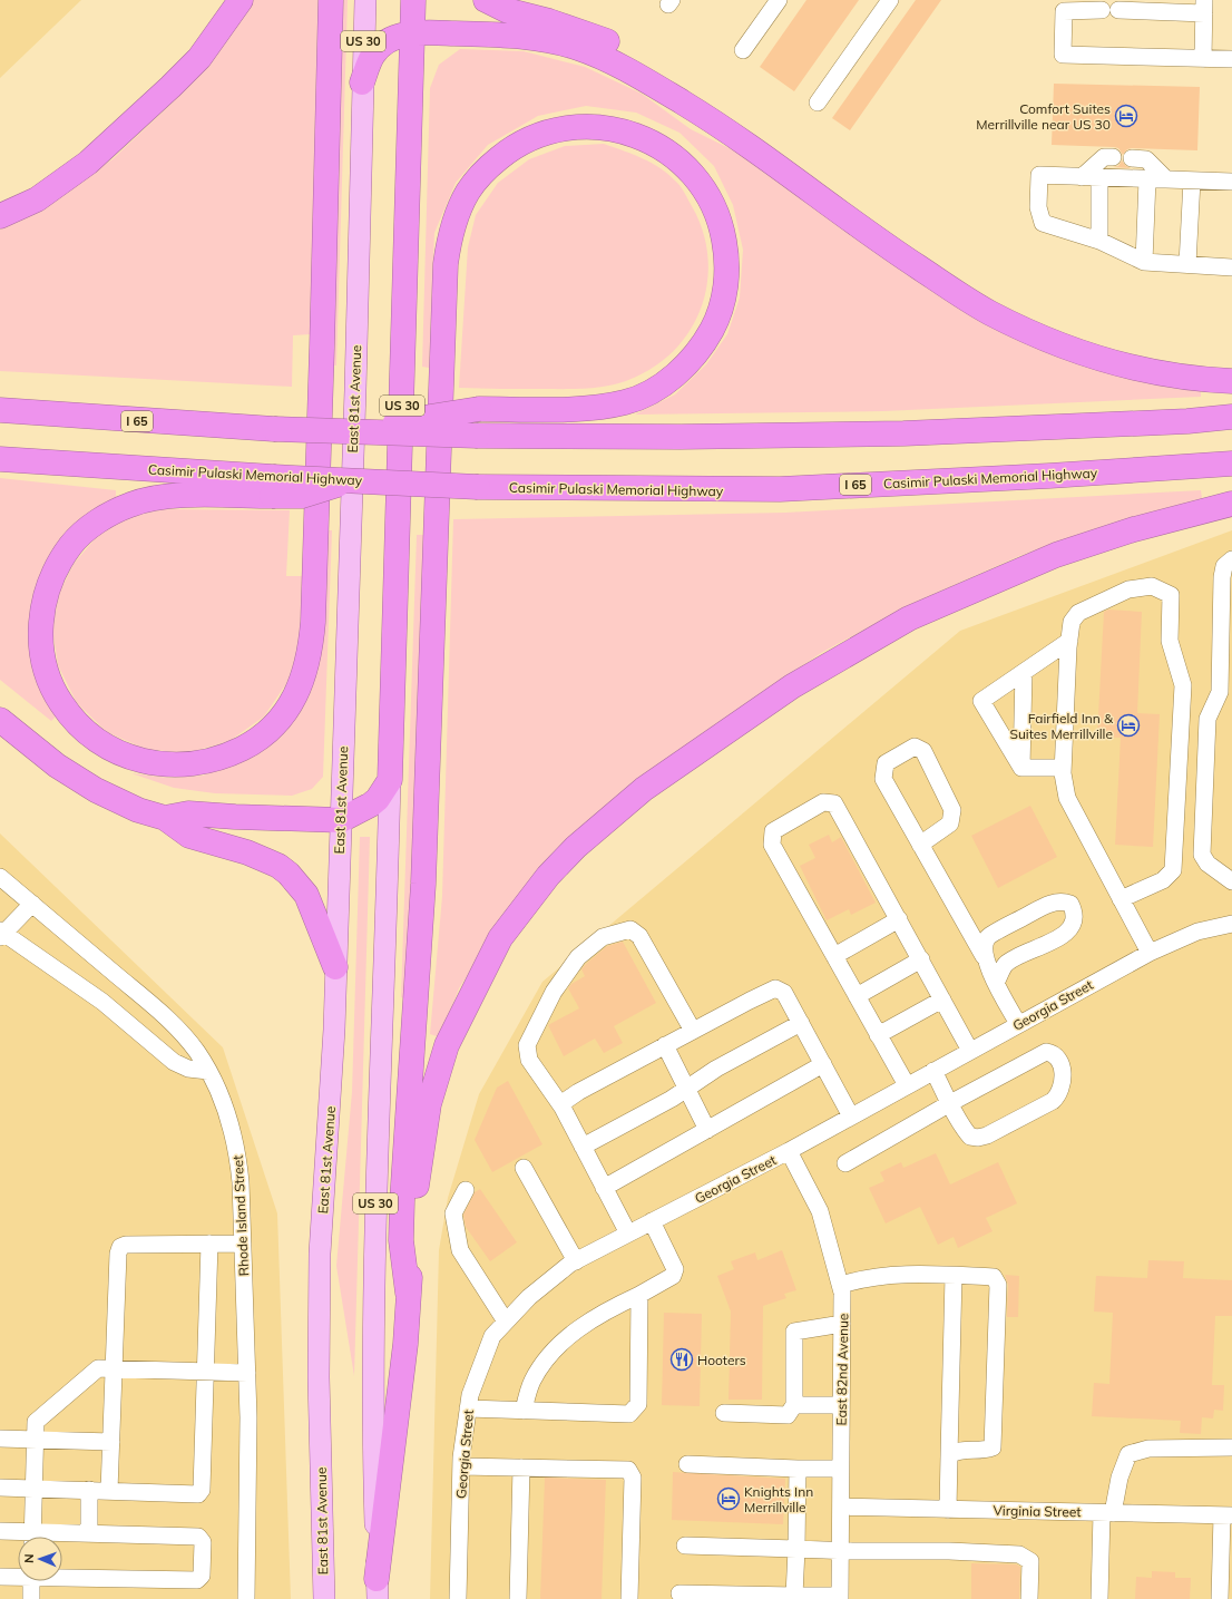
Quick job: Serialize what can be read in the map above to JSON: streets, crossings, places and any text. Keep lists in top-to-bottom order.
{
  "streets": {
    "highway": ["US 30", "I 65", "Casimir Pulaski Memorial Highway"],
    "main road": ["East 81st Avenue"],
    "street": [
      "Georgia Street",
      "Rhode Island Street",
      "East 82nd Avenue",
      "Virginia Street"
    ]
  },
  "crossings": [
    ["Georgia Street", "East 82nd Avenue"],
    ["East 82nd Avenue", "Virginia Street"]
  ],
  "places": {
    "hotel": ["Comfort Suites Merrillville near US 30", "Fairfield Inn & Suites Merrillville", "Knights Inn Merrillville"],
    "restaurant": ["Hooters"]
  },
  "north": "left"
}
